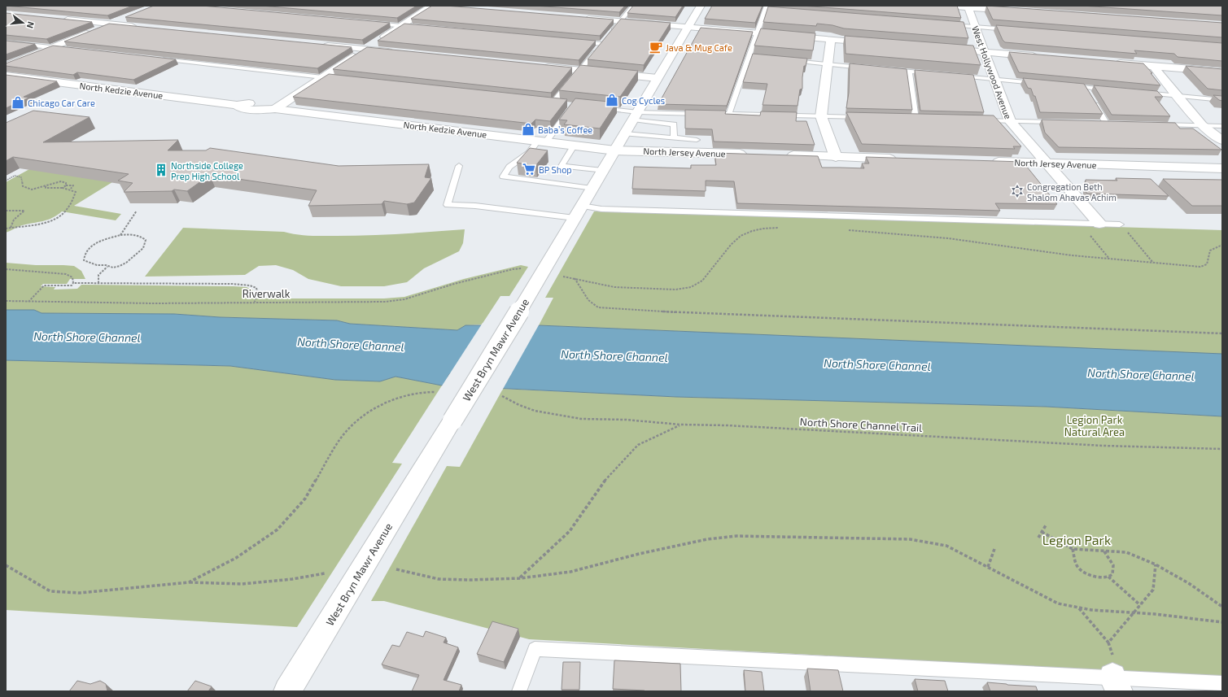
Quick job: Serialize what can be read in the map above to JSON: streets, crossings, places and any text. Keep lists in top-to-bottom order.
{
  "streets": {
    "street": [
      "West Hollywood Avenue",
      "North Kedzie Avenue",
      "North Jersey Avenue",
      "West Bryn Mawr Avenue"
    ],
    "path": ["Riverwalk", "North Shore Channel Trail"]
  },
  "crossings": [
    ["West Hollywood Avenue", "North Jersey Avenue"],
    ["North Kedzie Avenue", "North Jersey Avenue"],
    ["North Kedzie Avenue", "West Bryn Mawr Avenue"],
    ["North Jersey Avenue", "West Bryn Mawr Avenue"]
  ],
  "water": ["North Shore Channel"],
  "parks": ["Legion Park Natural Area", "Legion Park"],
  "places": {
    "cafe": ["Java & Mug Cafe"],
    "shop": ["Cog Cycles", "Chicago Car Care", "Baba’s Coffee"],
    "supermarket": ["BP Shop"],
    "building": ["Northside College Prep High School"],
    "synagogue": ["Congregation Beth Shalom Ahavas Achim"]
  },
  "north": "right"
}
